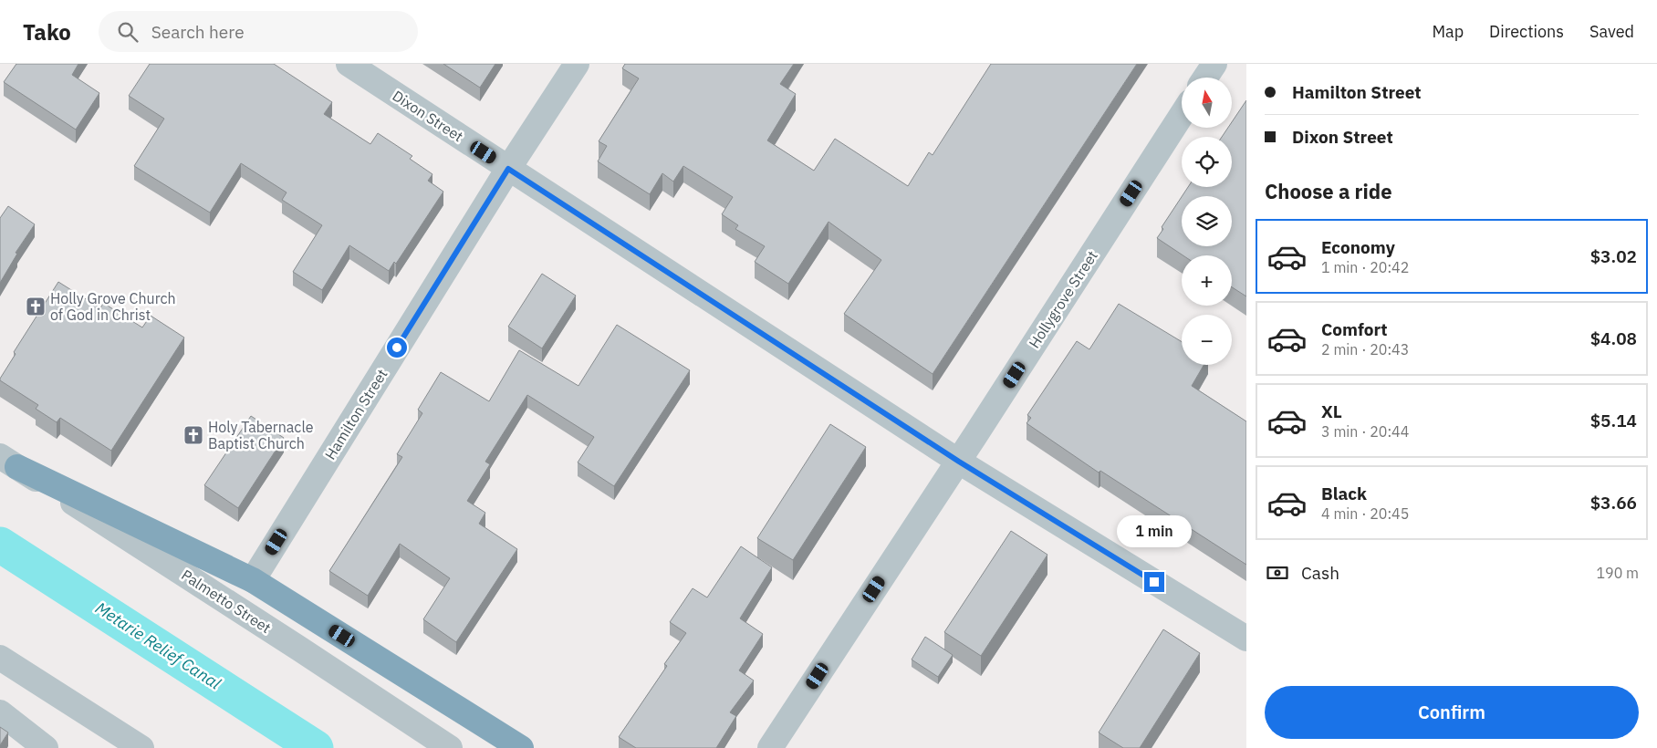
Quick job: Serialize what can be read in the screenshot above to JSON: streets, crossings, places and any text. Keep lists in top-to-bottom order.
{
  "streets": {
    "street": [
      "Dixon Street",
      "Hollygrove Street",
      "Hamilton Street",
      "Palmetto Street"
    ]
  },
  "crossings": [
    ["Dixon Street", "Hollygrove Street"],
    ["Dixon Street", "Hamilton Street"]
  ],
  "water": ["Metarie Relief Canal"],
  "places": {
    "church": ["Holly Grove Church of God in Christ", "Holy Tabernacle Baptist Church"]
  },
  "north": "top",
  "page": {
    "header": "Tako",
    "search": "Search here",
    "nav": ["Map", "Directions", "Saved"],
    "banner": ["Hamilton Street", "Dixon Street"],
    "map_buttons": ["+", "−"],
    "heading": "Choose a ride",
    "list": [
      {
        "name": "Economy",
        "note": "1 min · 20:42",
        "value": "$3.02"
      },
      {
        "name": "Comfort",
        "note": "2 min · 20:43",
        "value": "$4.08"
      },
      {
        "name": "XL",
        "note": "3 min · 20:44",
        "value": "$5.14"
      },
      {
        "name": "Black",
        "note": "4 min · 20:45",
        "value": "$3.66"
      }
    ],
    "bubble": "1 min",
    "pay": ["Cash", "190 m"],
    "buttons": "Confirm"
  }
}
